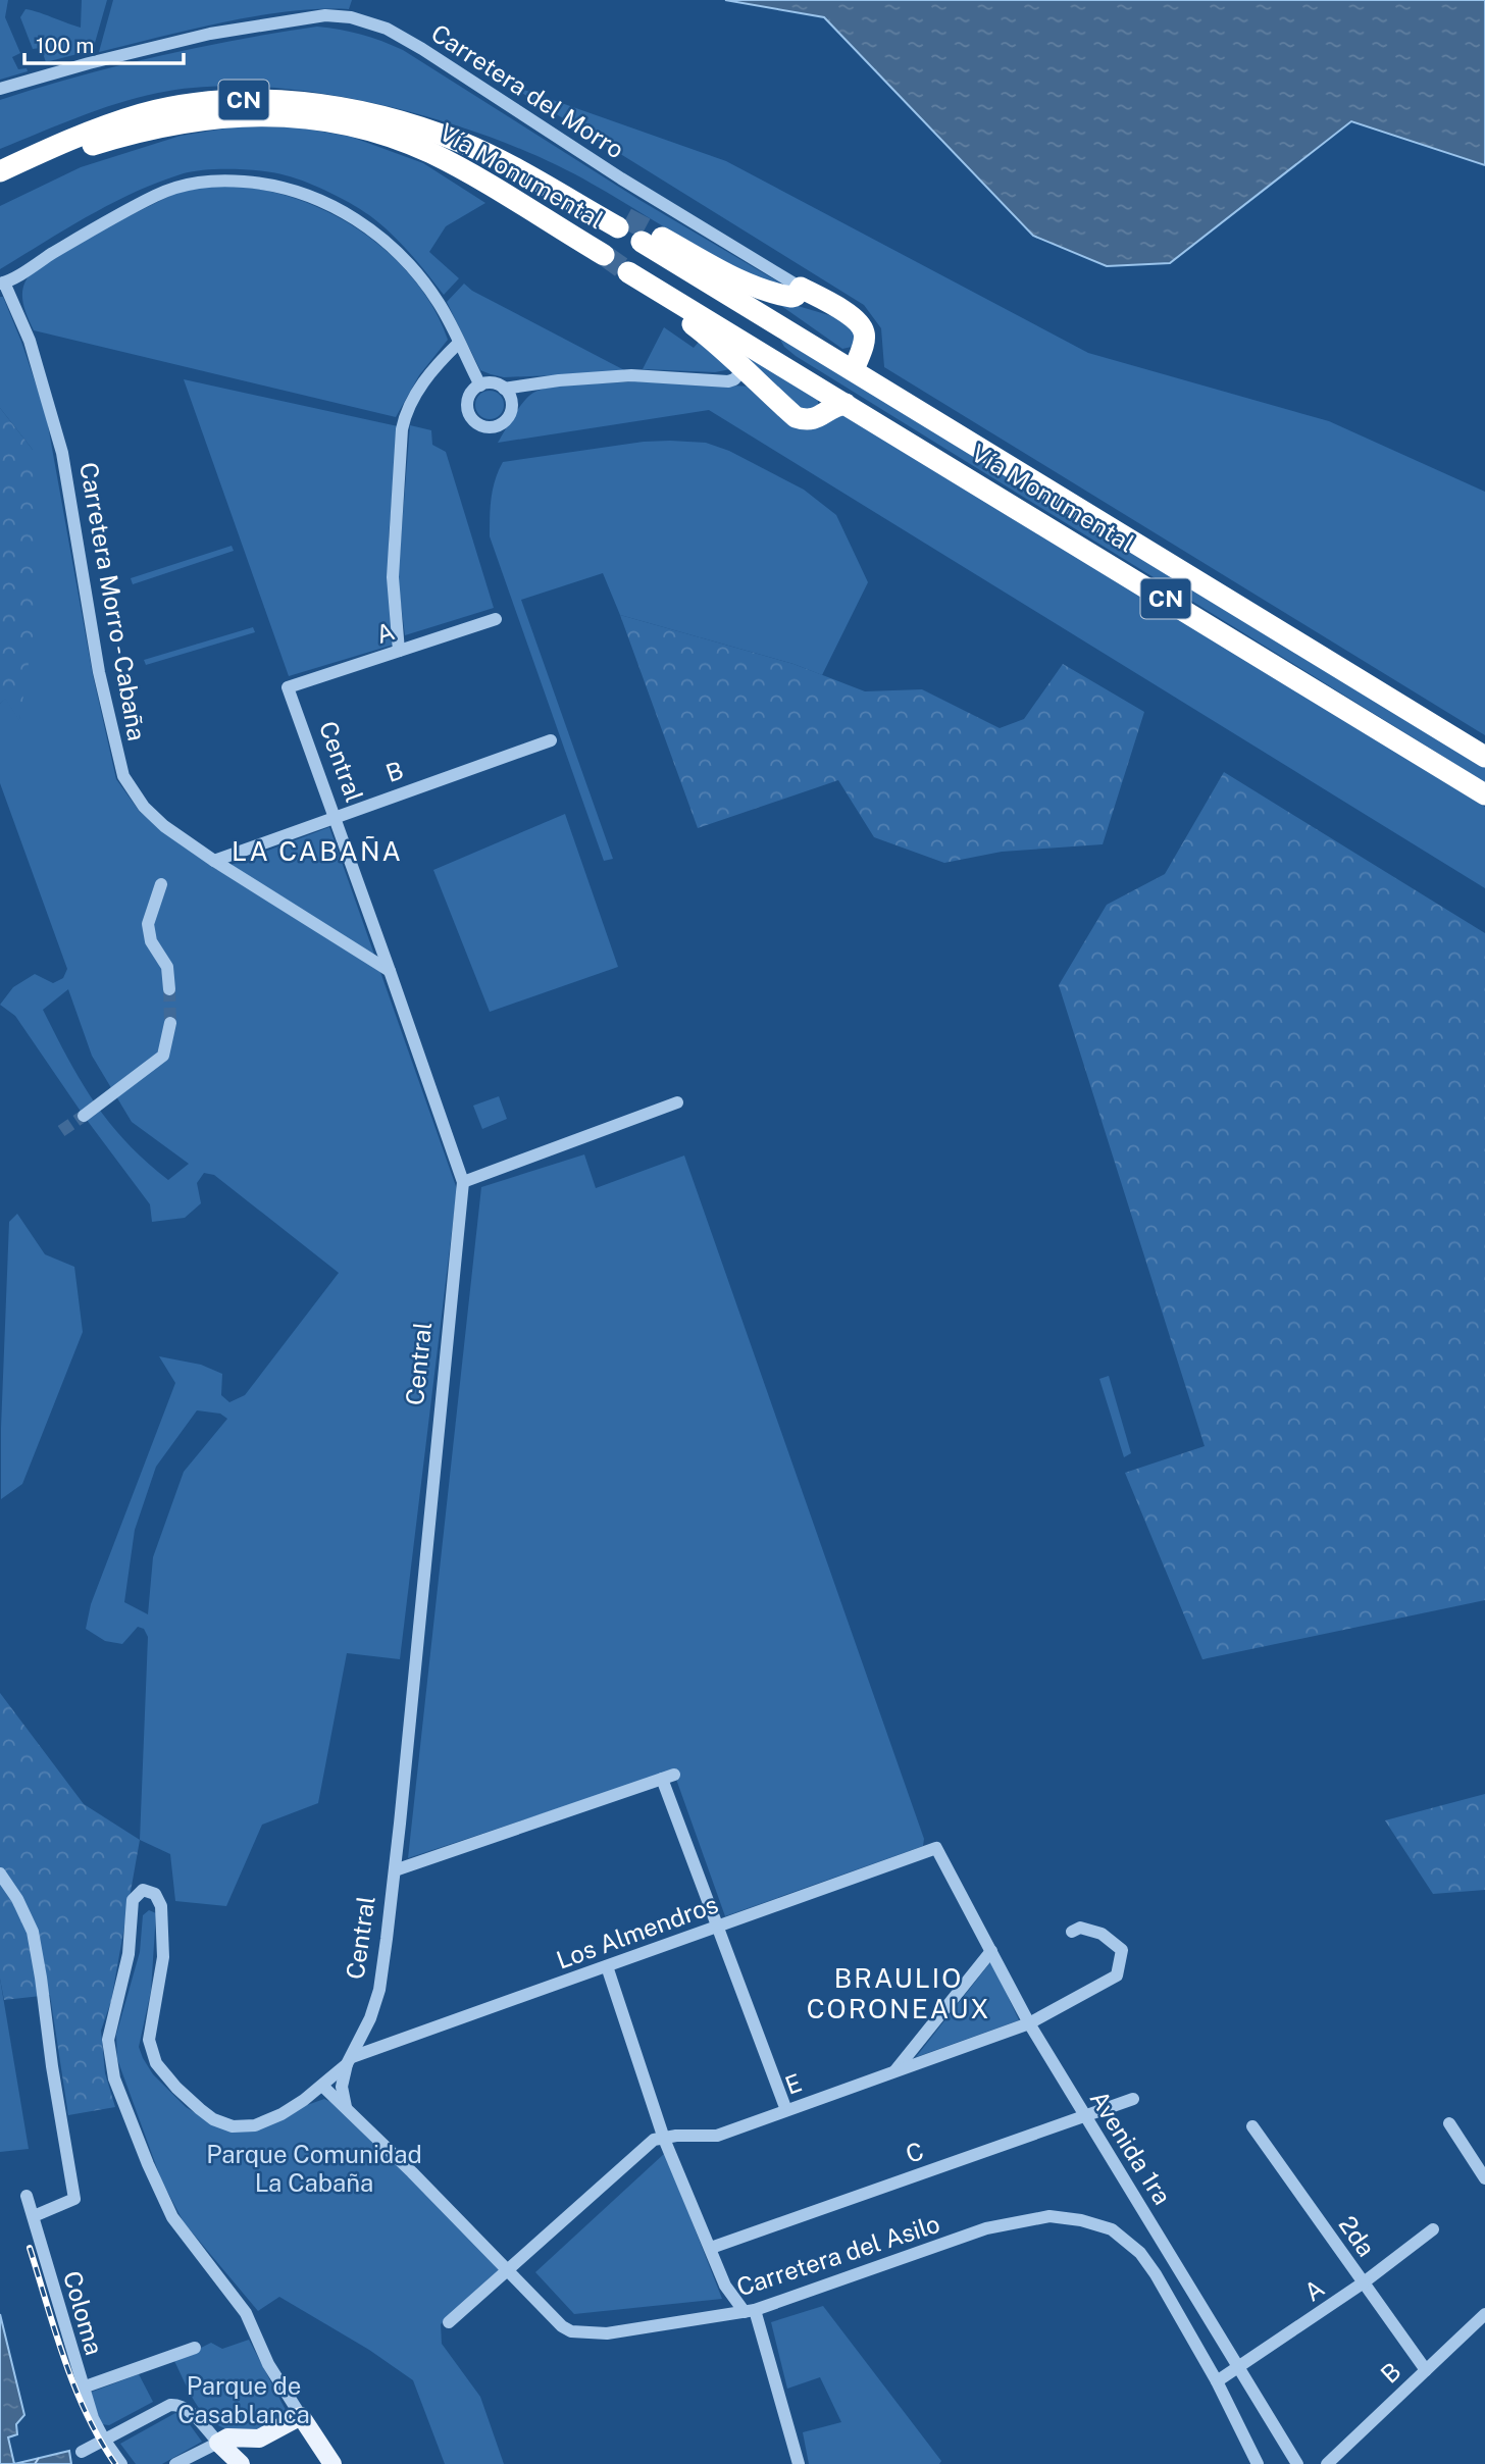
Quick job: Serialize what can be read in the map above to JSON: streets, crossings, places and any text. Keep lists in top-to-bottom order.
{
  "streets": {
    "highway": ["CN", "Vía Monumental"],
    "street": [
      "Carretera del Morro",
      "Carretera Morro - Cabaña",
      "A",
      "Central",
      "B",
      "Los Almendros",
      "E",
      "Avenida 1ra",
      "C",
      "2da",
      "Carretera del Asilo",
      "Coloma"
    ]
  },
  "crossings": [
    ["Carretera del Morro", "Vía Monumental"],
    ["Carretera Morro - Cabaña", "Central"],
    ["Carretera Morro - Cabaña", "B"],
    ["A", "Central"],
    ["A", "Avenida 1ra"],
    ["A", "2da"],
    ["A", "Carretera del Asilo"],
    ["Central", "B"],
    ["Central", "Los Almendros"],
    ["B", "2da"],
    ["Los Almendros", "Avenida 1ra"],
    ["E", "Avenida 1ra"],
    ["E", "Carretera del Asilo"],
    ["Avenida 1ra", "C"]
  ],
  "districts": ["LA CABAÑA", "BRAULIO CORONEAUX"],
  "parks": ["Parque Comunidad La Cabaña", "Parque de Casablanca"],
  "scale_bar": "100 m"
}
